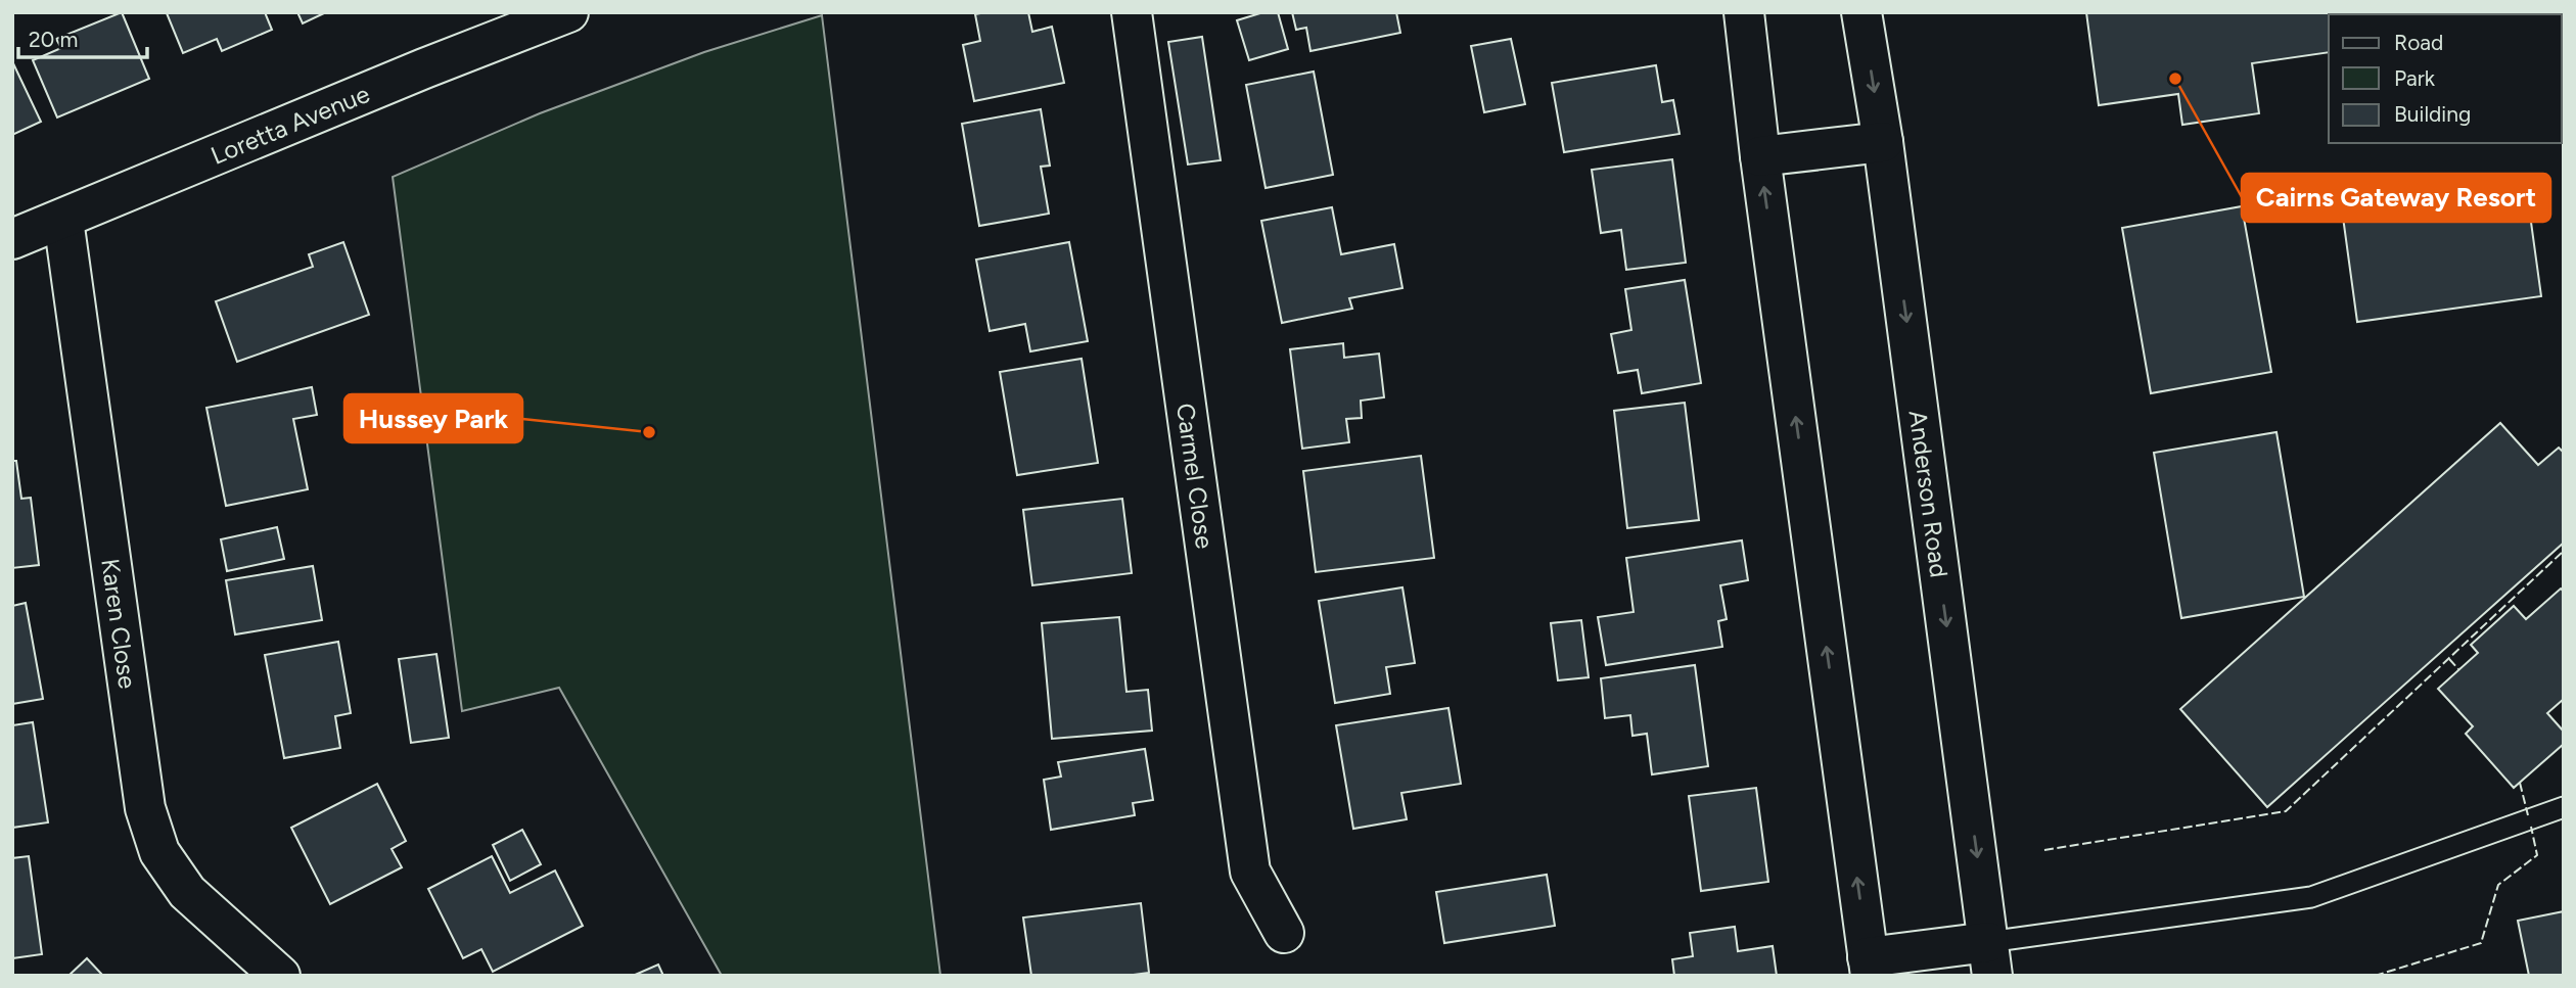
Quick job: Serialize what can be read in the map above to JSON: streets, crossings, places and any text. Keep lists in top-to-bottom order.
{
  "streets": {
    "street": [
      "Loretta Avenue",
      "Carmel Close",
      "Anderson Road",
      "Karen Close"
    ]
  },
  "crossings": [
    ["Loretta Avenue", "Karen Close"]
  ],
  "places": ["Cairns Gateway Resort", "Hussey Park"],
  "legend": ["Road", "Park", "Building"],
  "scale_bar": "20 m"
}
